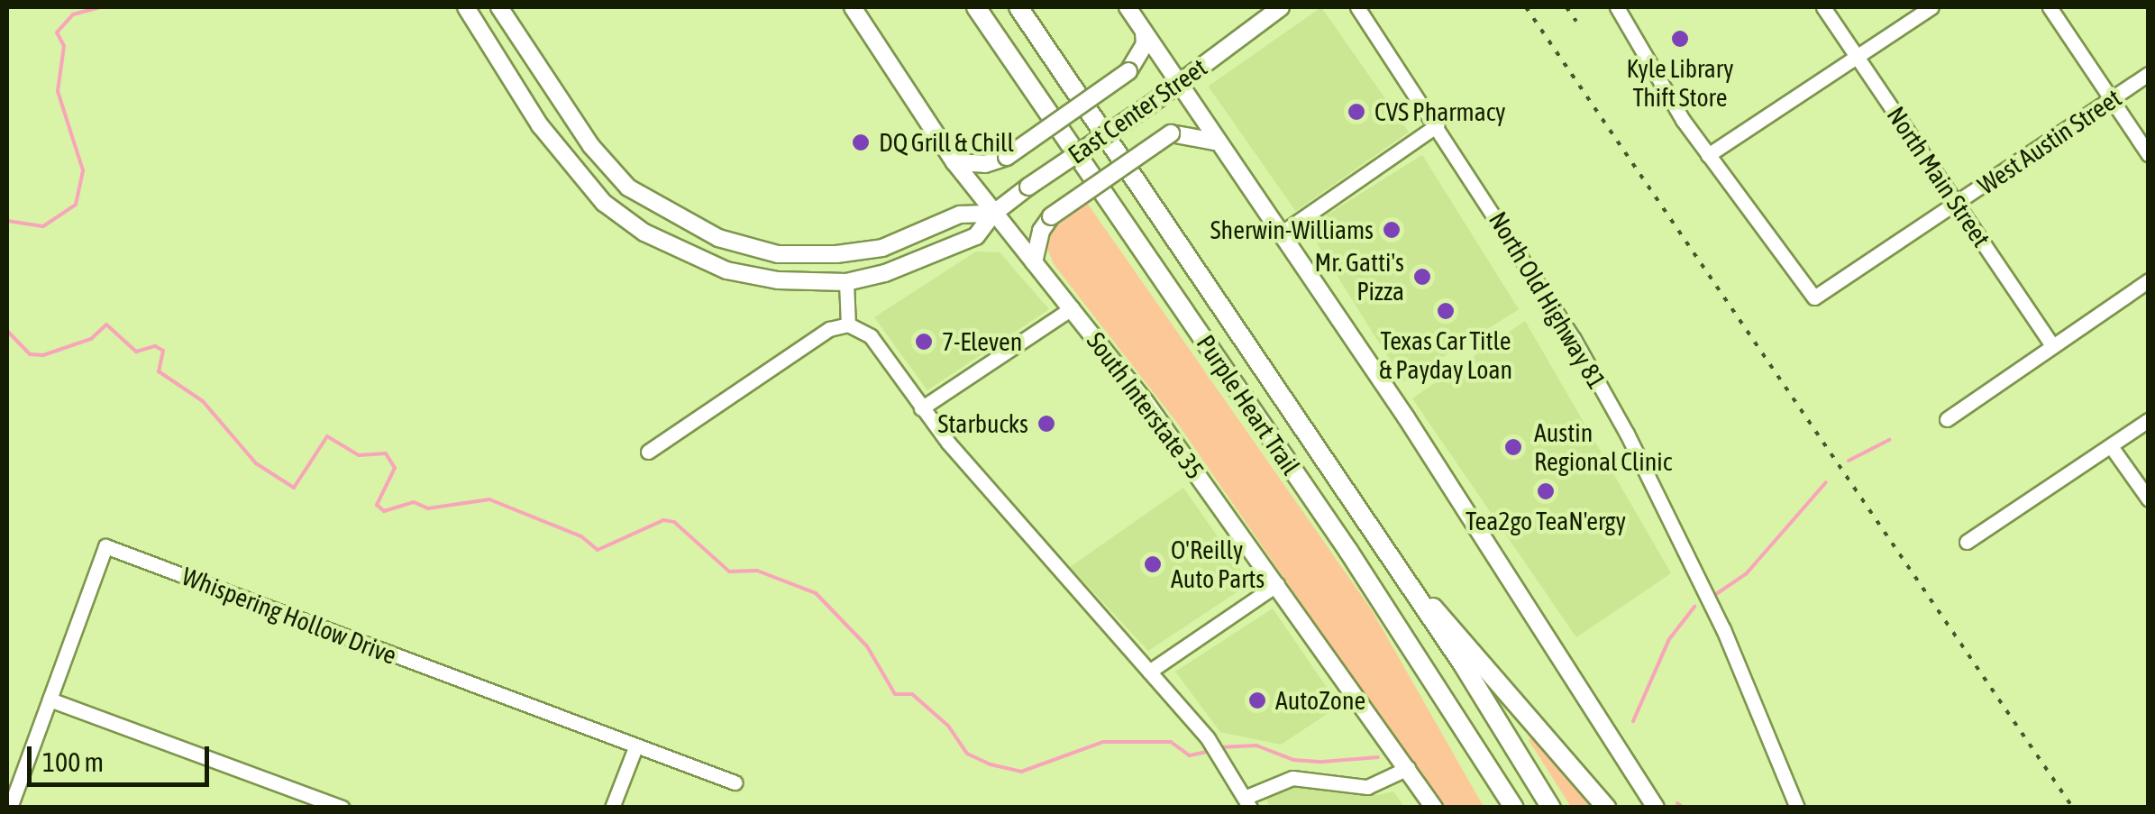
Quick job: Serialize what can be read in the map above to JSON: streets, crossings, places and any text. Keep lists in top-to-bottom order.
{
  "streets": {
    "highway": ["Purple Heart Trail"],
    "main road": ["East Center Street", "South Interstate 35"],
    "street": [
      "West Austin Street",
      "North Main Street",
      "North Old Highway 81",
      "Whispering Hollow Drive"
    ]
  },
  "crossings": [
    ["East Center Street", "South Interstate 35"],
    ["West Austin Street", "North Main Street"]
  ],
  "places": [
    "Kyle Library Thift Store",
    "CVS Pharmacy",
    "DQ Grill & Chill",
    "Sherwin-Williams",
    "Mr. Gatti's Pizza",
    "Texas Car Title & Payday Loan",
    "7-Eleven",
    "Starbucks",
    "Austin Regional Clinic",
    "Tea2go TeaN'ergy",
    "O'Reilly Auto Parts",
    "AutoZone"
  ],
  "scale_bar": "100 m"
}
